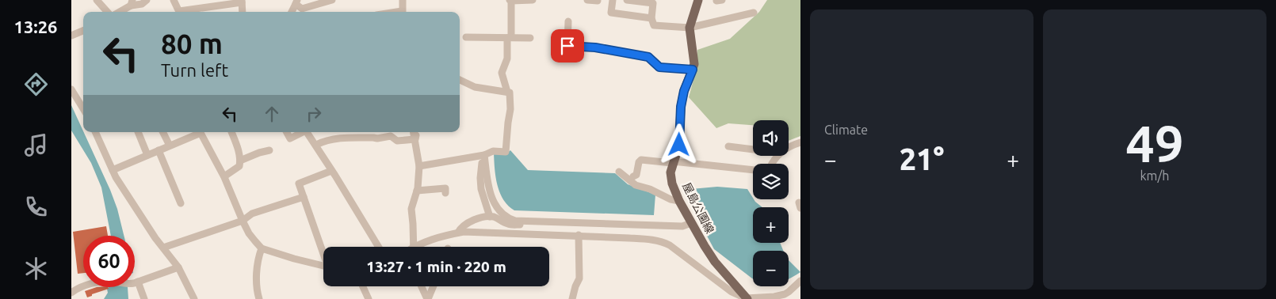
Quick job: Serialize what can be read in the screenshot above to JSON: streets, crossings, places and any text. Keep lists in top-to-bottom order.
{
  "streets": {
    "main road": ["屋島公園線"]
  },
  "page": {
    "tabs": "13:26",
    "tile": [
      "Climate",
      ["49", "km/h"]
    ],
    "turn": ["80 m", "Turn left"],
    "map_buttons": ["+", "−"],
    "heat": ["−", "21°", "+"],
    "limit": "60",
    "trip": "13:27 · 1 min · 220 m"
  }
}
